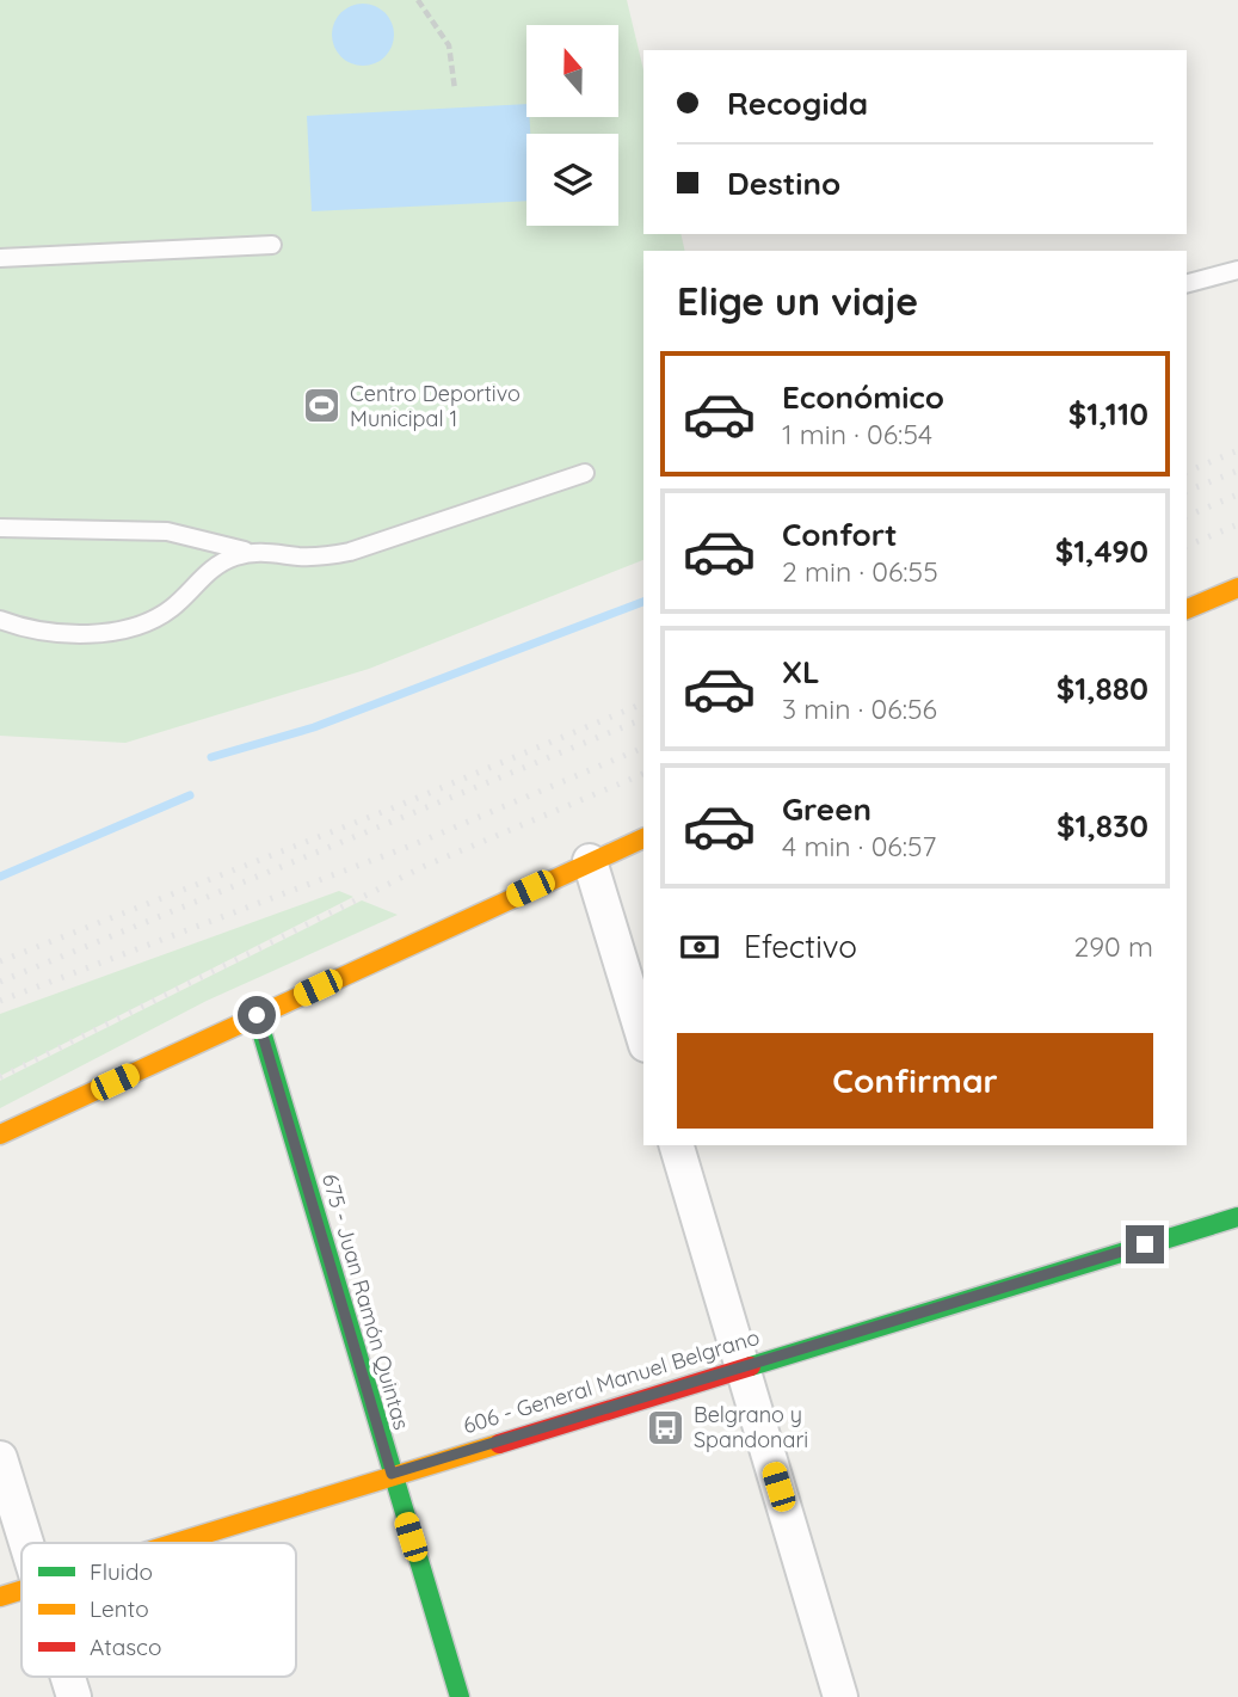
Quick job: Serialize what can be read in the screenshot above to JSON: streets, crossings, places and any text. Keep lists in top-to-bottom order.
{
  "streets": {
    "street": ["675 - Juan Ramón Quintas", "606 - General Manuel Belgrano"]
  },
  "crossings": [
    ["675 - Juan Ramón Quintas", "606 - General Manuel Belgrano"]
  ],
  "places": {
    "sports": ["Centro Deportivo Municipal 1"],
    "bus stop": ["Belgrano y Spandonari"]
  },
  "legend": ["Fluido", "Lento", "Atasco"],
  "north": "top",
  "page": {
    "banner": ["Recogida", "Destino"],
    "heading": "Elige un viaje",
    "list": [
      {
        "name": "Económico",
        "note": "1 min · 06:54",
        "value": "$1,110"
      },
      {
        "name": "Confort",
        "note": "2 min · 06:55",
        "value": "$1,490"
      },
      {
        "name": "XL",
        "note": "3 min · 06:56",
        "value": "$1,880"
      },
      {
        "name": "Green",
        "note": "4 min · 06:57",
        "value": "$1,830"
      }
    ],
    "pay": ["Efectivo", "290 m"],
    "buttons": "Confirmar"
  }
}
